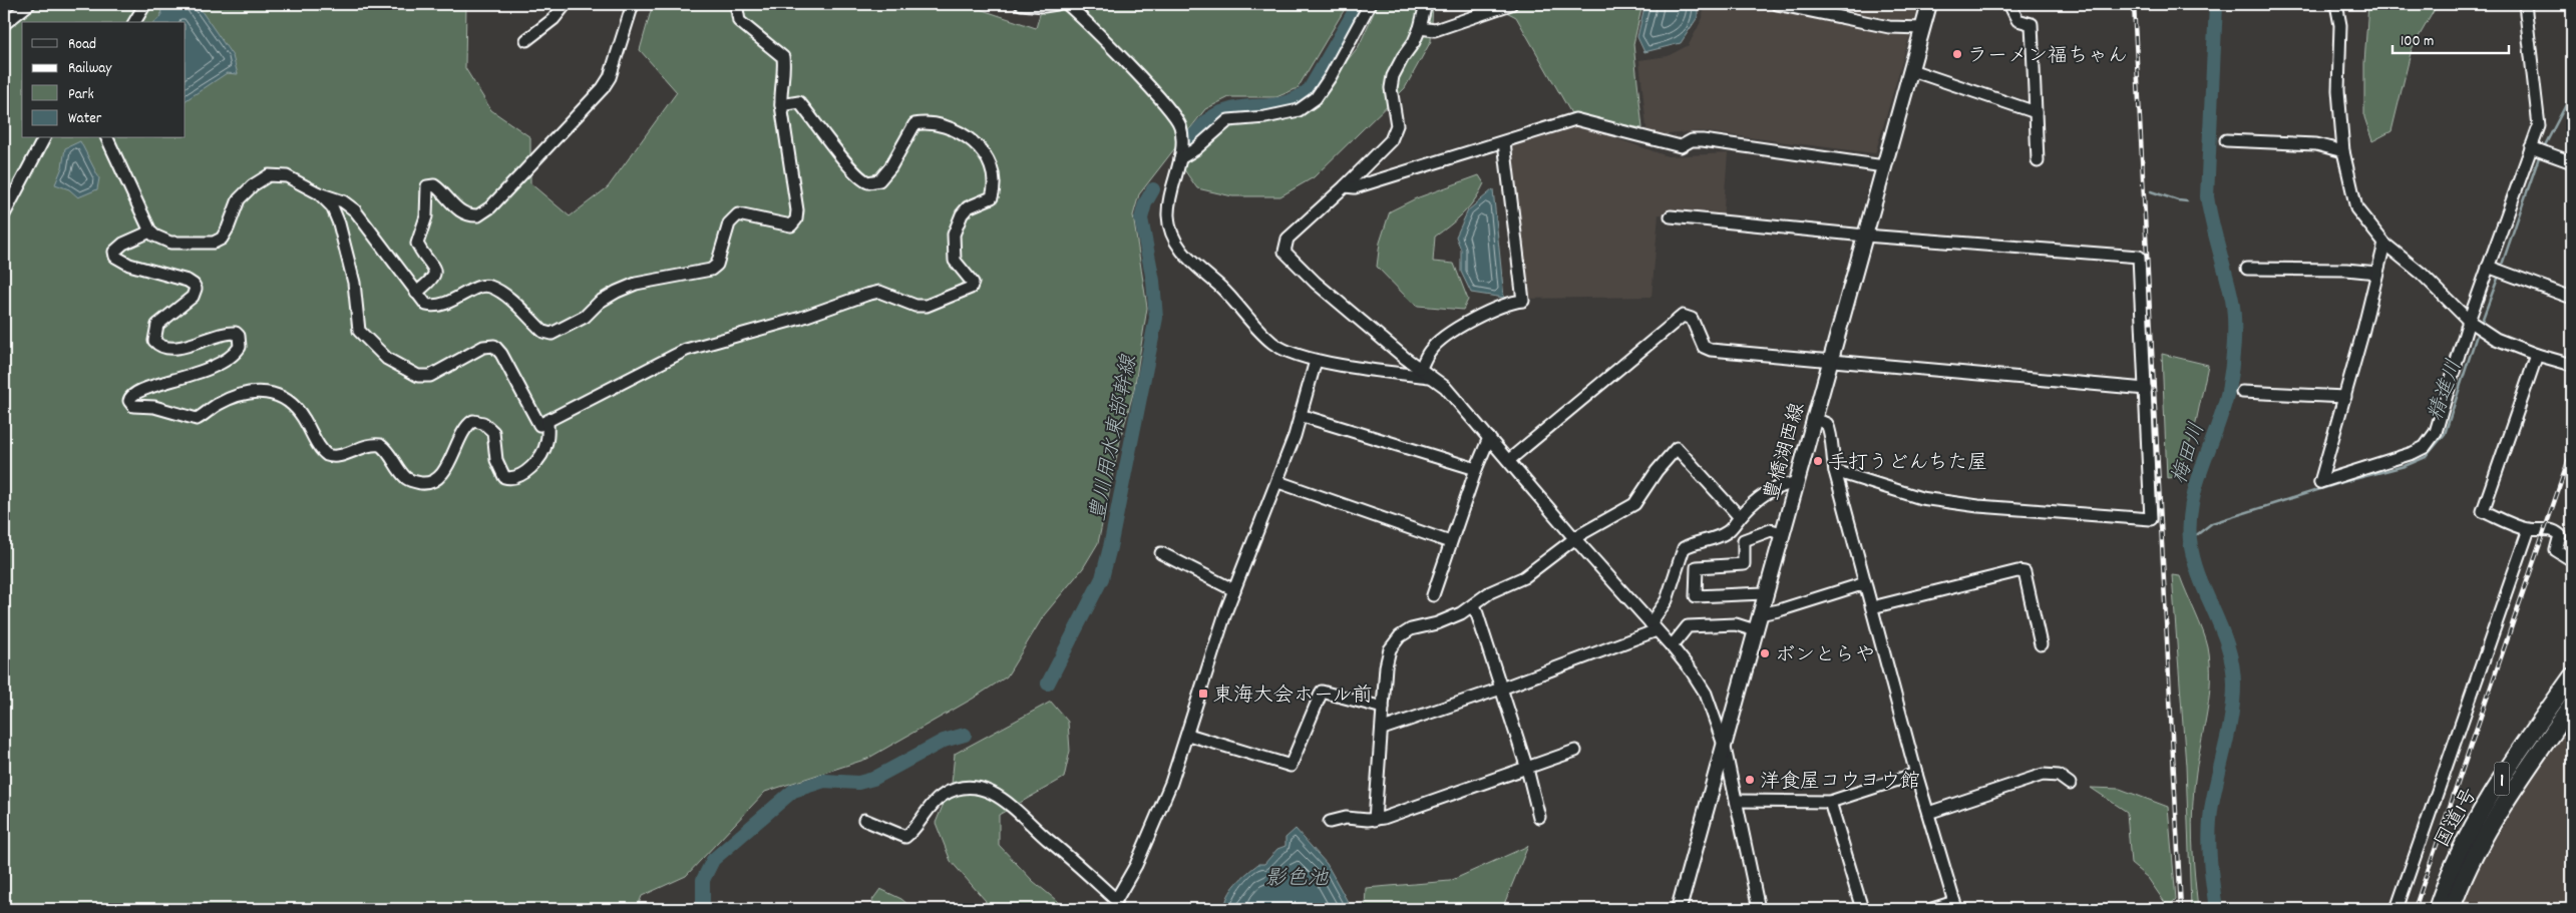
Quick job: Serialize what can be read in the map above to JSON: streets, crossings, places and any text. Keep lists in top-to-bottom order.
{
  "streets": {
    "highway": ["1", "国道1号"],
    "main road": ["豊橋湖西線"]
  },
  "water": [
    "精進川",
    "豊川用水東部幹線",
    "梅田川",
    "影色池"
  ],
  "places": {
    "other": [
      "ラーメン福ちゃん",
      "手打うどんちた屋",
      "ボンとらや",
      "洋食屋コウヨウ館"
    ],
    "transit": ["東海大会ホール前"]
  },
  "legend": [
    "Road",
    "Railway",
    "Park",
    "Water"
  ],
  "scale_bar": "100 m"
}
